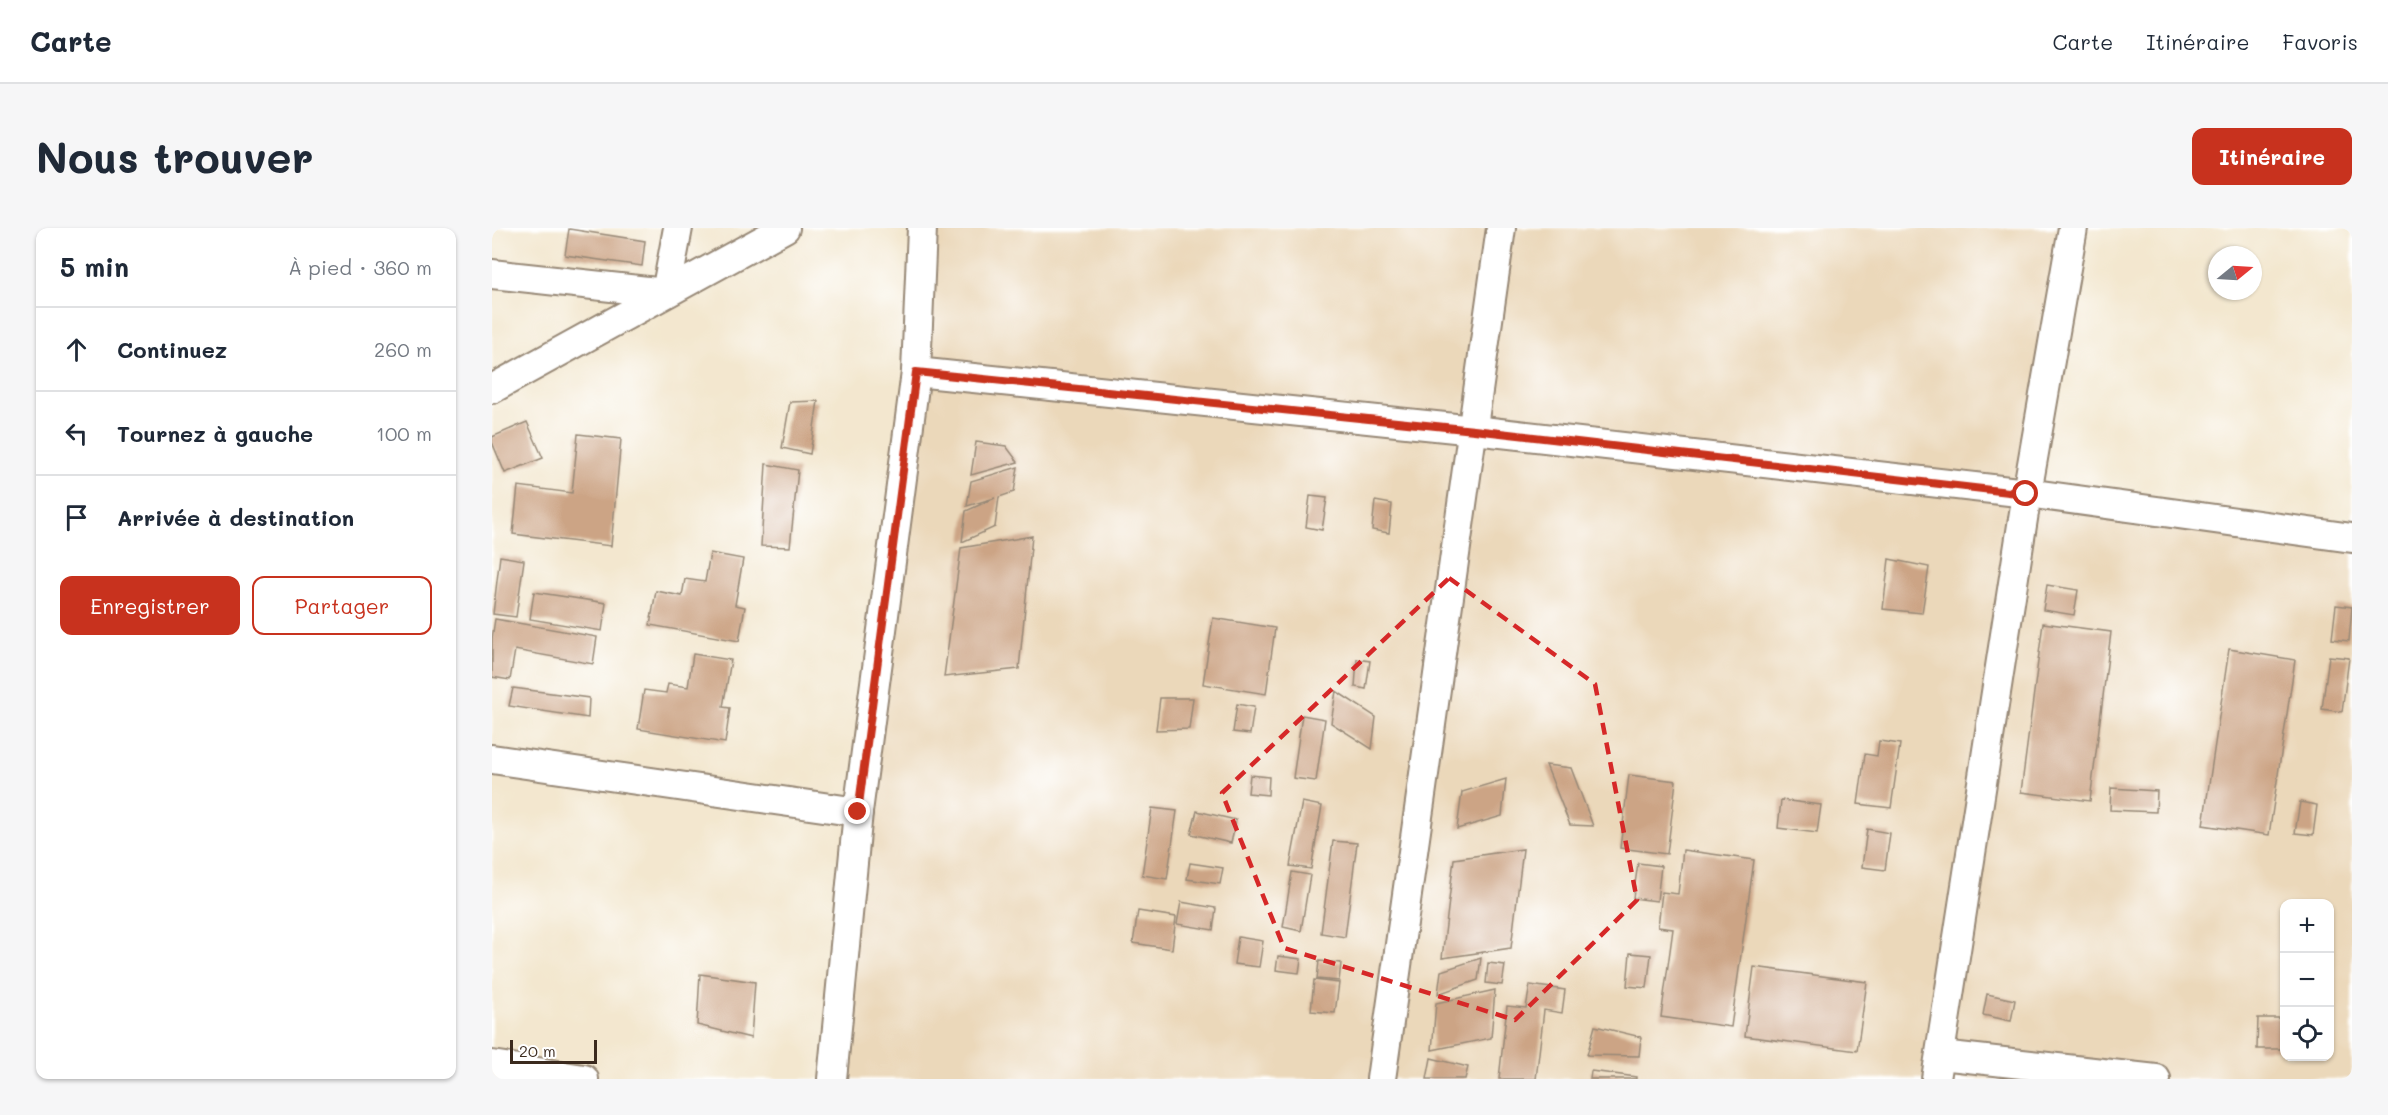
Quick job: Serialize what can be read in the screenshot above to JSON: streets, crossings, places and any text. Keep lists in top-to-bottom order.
{
  "scale_bar": "20 m",
  "north": "right",
  "page": {
    "header": "Carte",
    "nav": ["Carte", "Itinéraire", "Favoris"],
    "buttons": [
      "Itinéraire",
      ["Enregistrer", "Partager"]
    ],
    "title": "Nous trouver",
    "heading": ["5 min", "À pied · 360 m"],
    "list": [
      ["Continuez", "260 m"],
      ["Tournez à gauche", "100 m"],
      "Arrivée à destination"
    ],
    "map_buttons": ["+", "−"],
    "scale": "20 m"
  }
}
